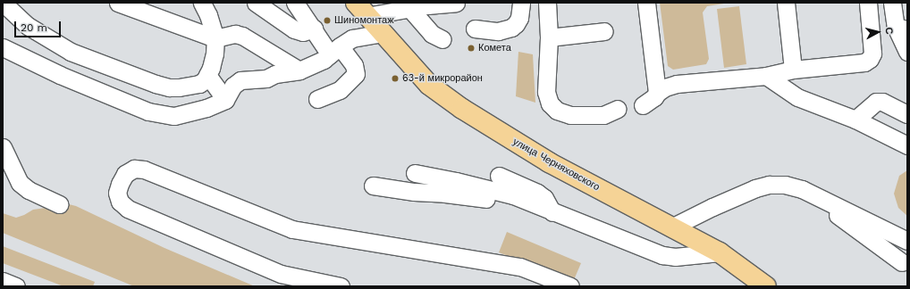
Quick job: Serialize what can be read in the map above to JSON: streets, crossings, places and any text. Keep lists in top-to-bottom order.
{
  "streets": {
    "main road": ["улица Черняховского"]
  },
  "places": ["Шиномонтаж", "Комета", "63-й микрорайон"],
  "scale_bar": "20 m",
  "north": "right"
}
